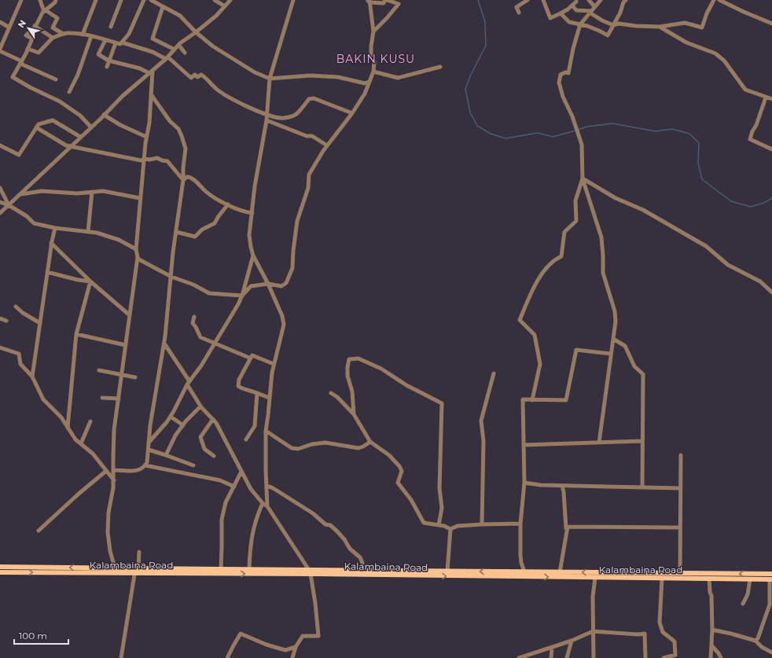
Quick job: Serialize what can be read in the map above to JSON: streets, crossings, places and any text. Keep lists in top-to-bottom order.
{
  "streets": {
    "main road": ["Kalambaina Road"]
  },
  "districts": ["BAKIN KUSU"],
  "scale_bar": "100 m",
  "north": "top left"
}
